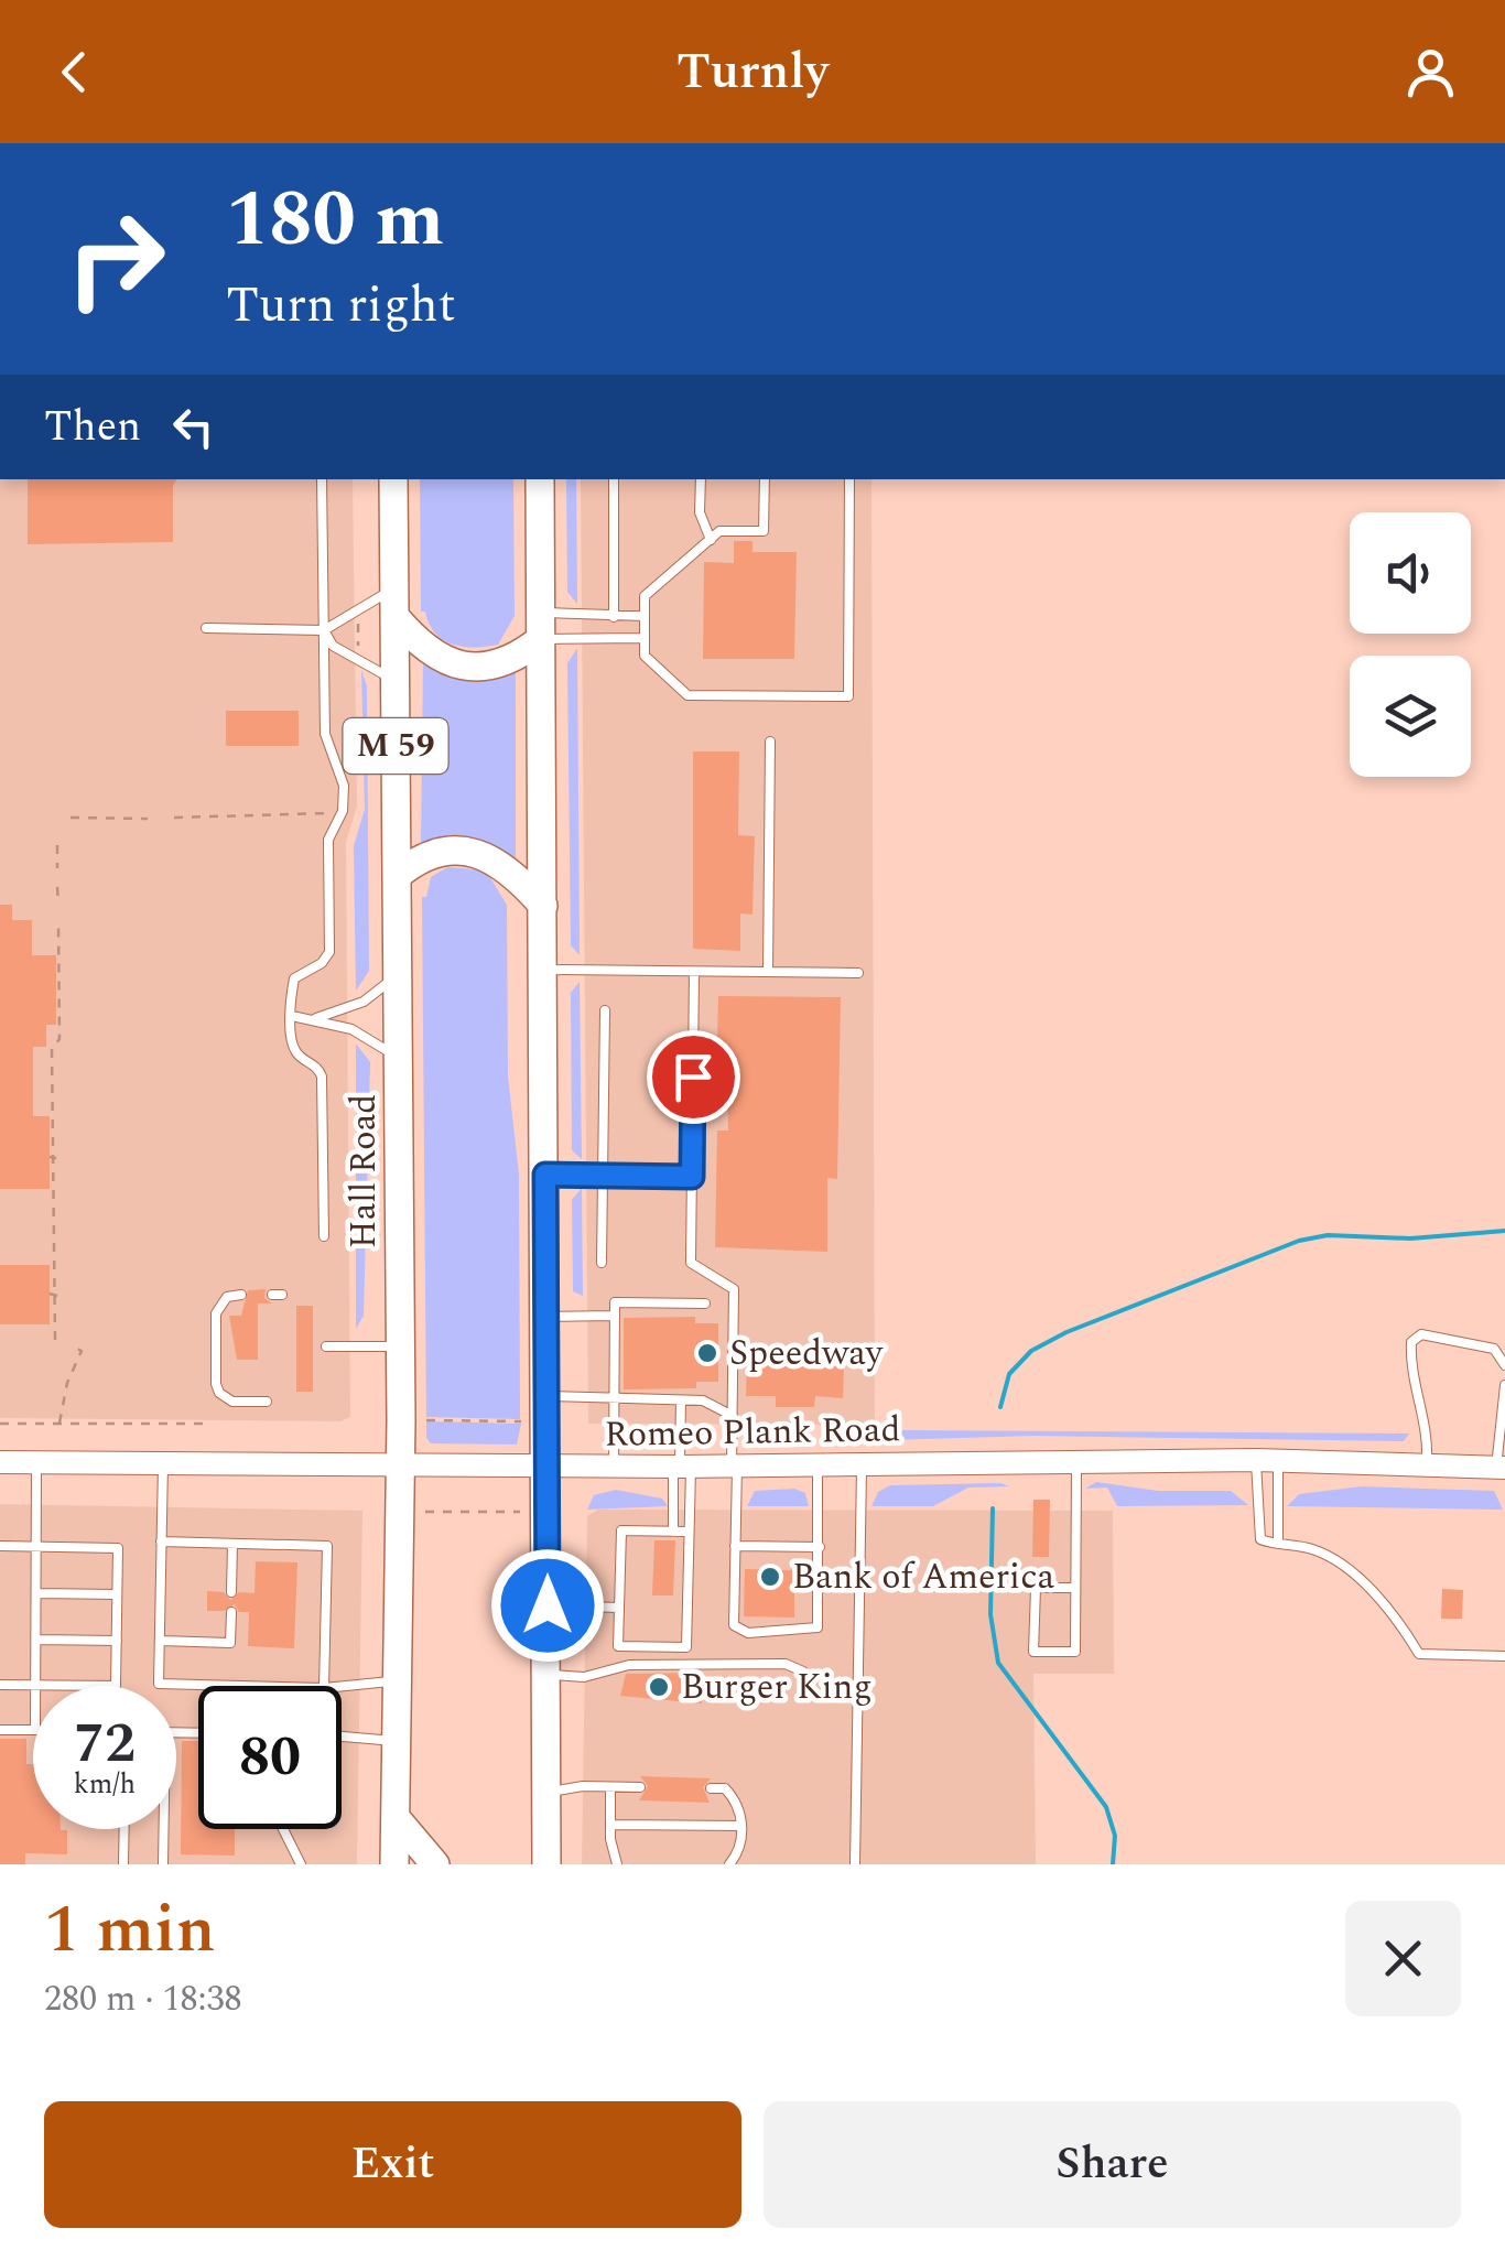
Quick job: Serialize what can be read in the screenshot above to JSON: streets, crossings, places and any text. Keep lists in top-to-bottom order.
{
  "streets": {
    "highway": ["M 59", "Hall Road"],
    "main road": ["Romeo Plank Road"]
  },
  "crossings": [
    ["Hall Road", "Romeo Plank Road"]
  ],
  "places": ["Speedway", "Bank of America", "Burger King"],
  "page": {
    "header": "Turnly",
    "turn": ["180 m", "Turn right"],
    "then": "Then",
    "speed": "72 km/h",
    "limit": "80",
    "heading": ["1 min", "280 m · 18:38"],
    "buttons": ["Exit", "Share"]
  }
}
